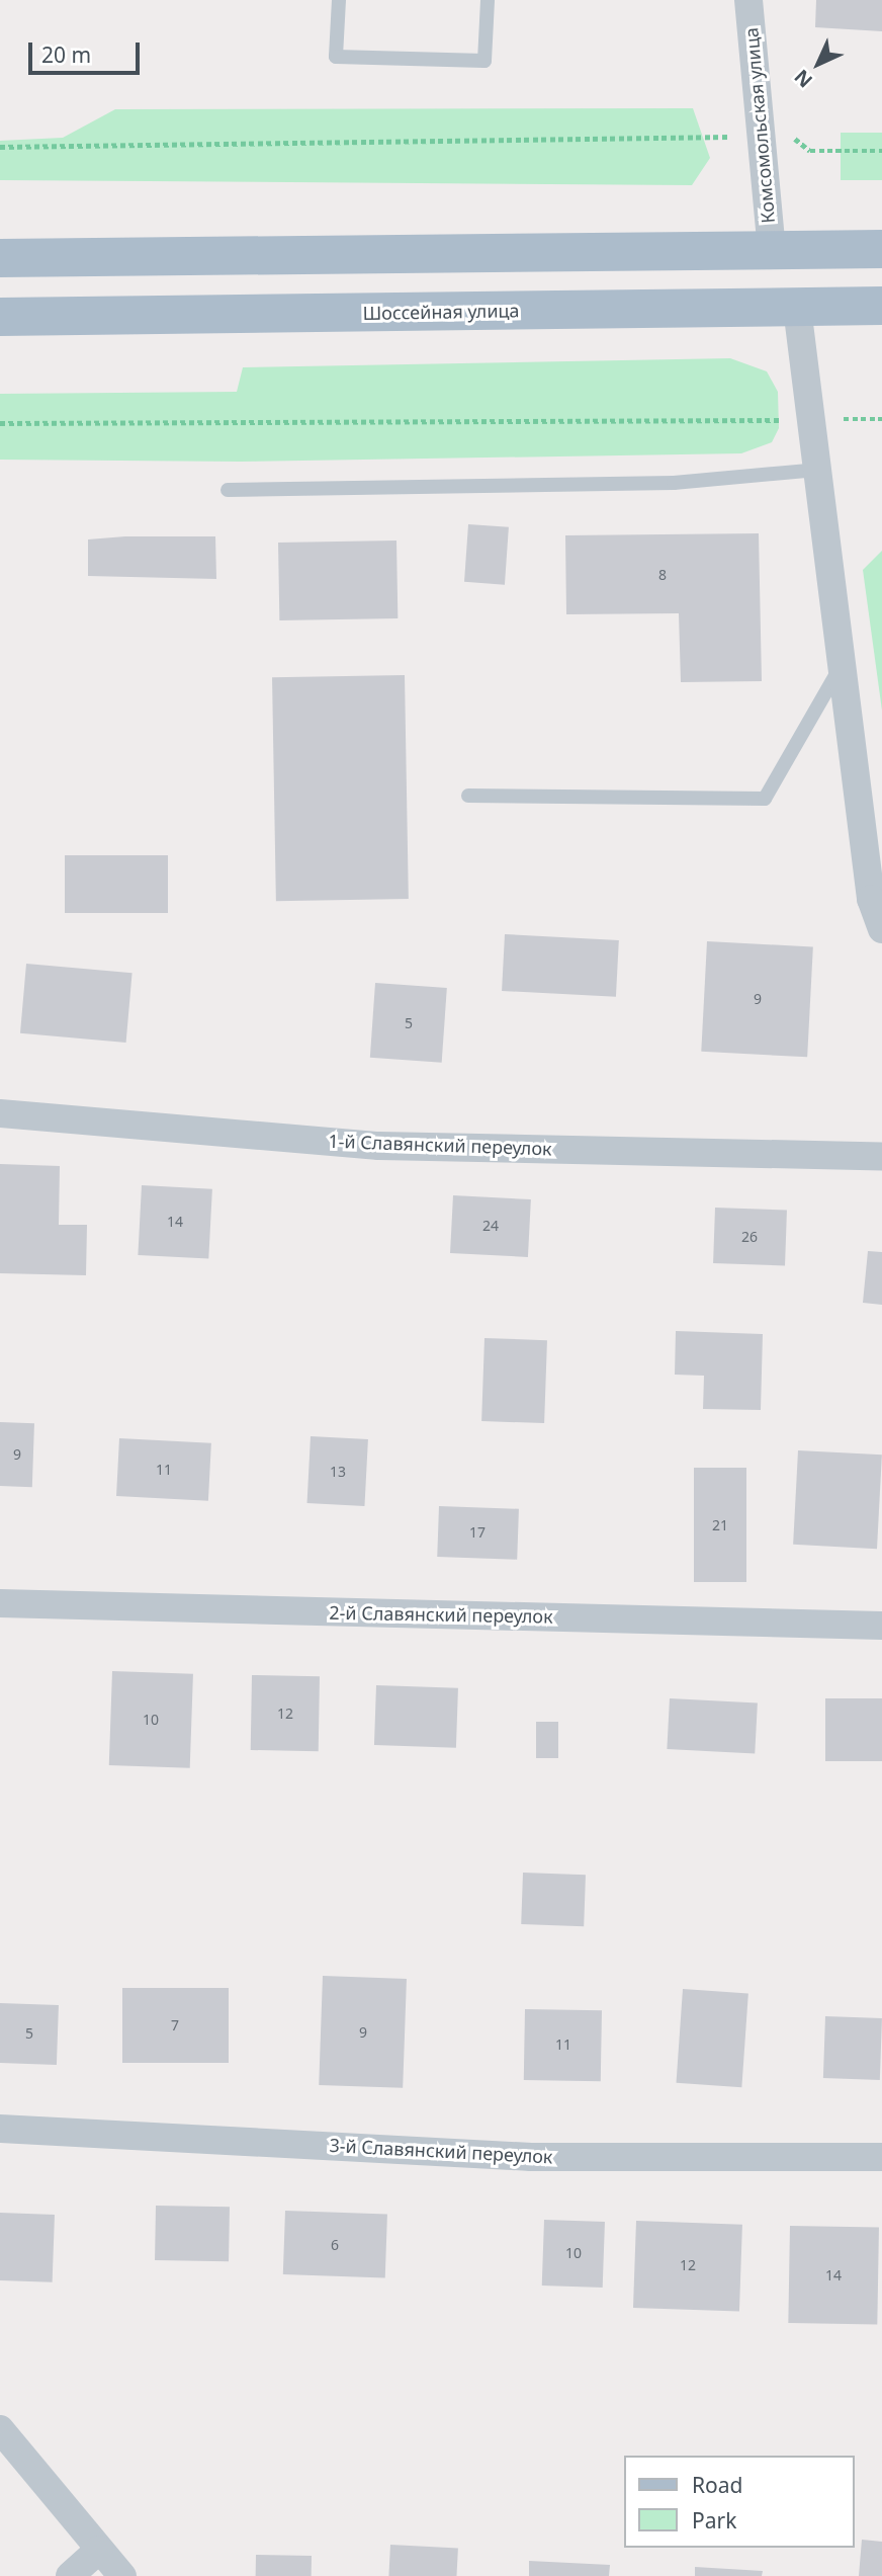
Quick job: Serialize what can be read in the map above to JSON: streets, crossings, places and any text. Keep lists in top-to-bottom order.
{
  "streets": {
    "main road": ["Шоссейная улица"],
    "street": [
      "Комсомольская улица",
      "1-й Славянский переулок",
      "2-й Славянский переулок",
      "3-й Славянский переулок"
    ]
  },
  "house_numbers": [
    "8",
    "9",
    "5",
    "14",
    "24",
    "26",
    "9",
    "11",
    "13",
    "21",
    "17",
    "12",
    "10",
    "7",
    "9",
    "5",
    "11",
    "6",
    "10",
    "12",
    "14"
  ],
  "legend": ["Road", "Park"],
  "scale_bar": "20 m",
  "north": "bottom left"
}
